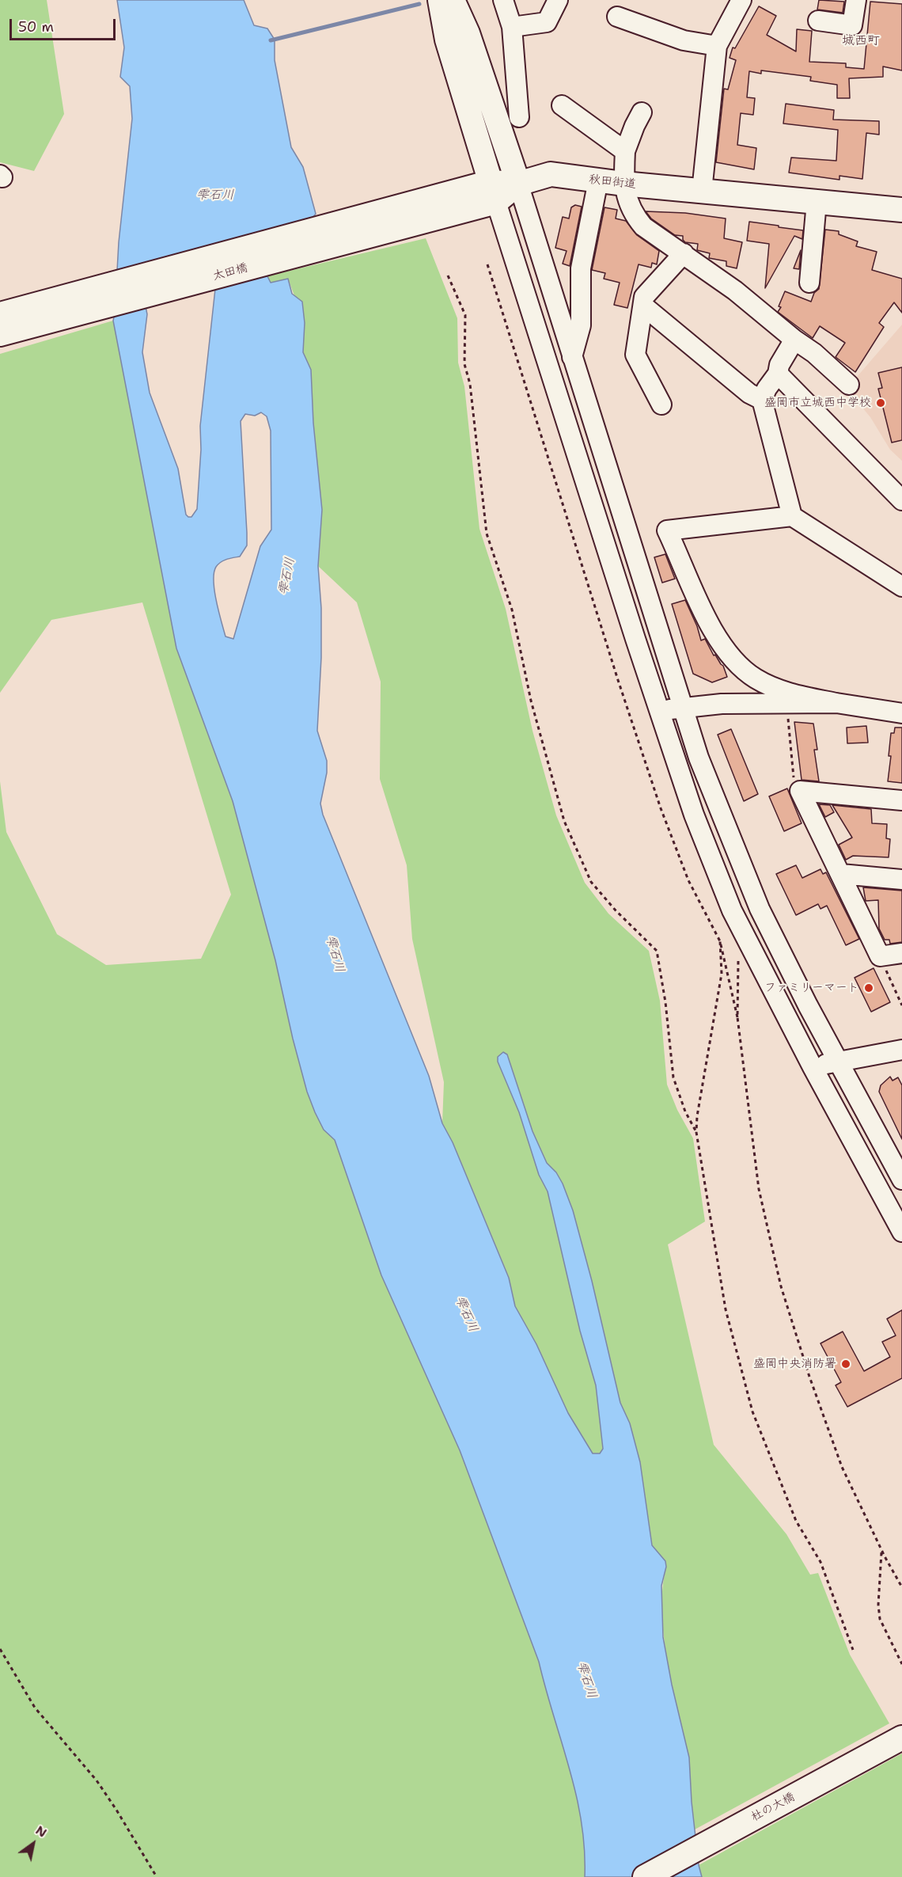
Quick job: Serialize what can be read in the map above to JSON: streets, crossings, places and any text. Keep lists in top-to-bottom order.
{
  "streets": {
    "main road": ["秋田街道", "太田橋", "杜の大橋"]
  },
  "districts": ["城西町"],
  "water": ["雫石川"],
  "places": ["盛岡市立城西中学校", "ファミリーマート", "盛岡中央消防署"],
  "scale_bar": "50 m",
  "north": "top right"
}
